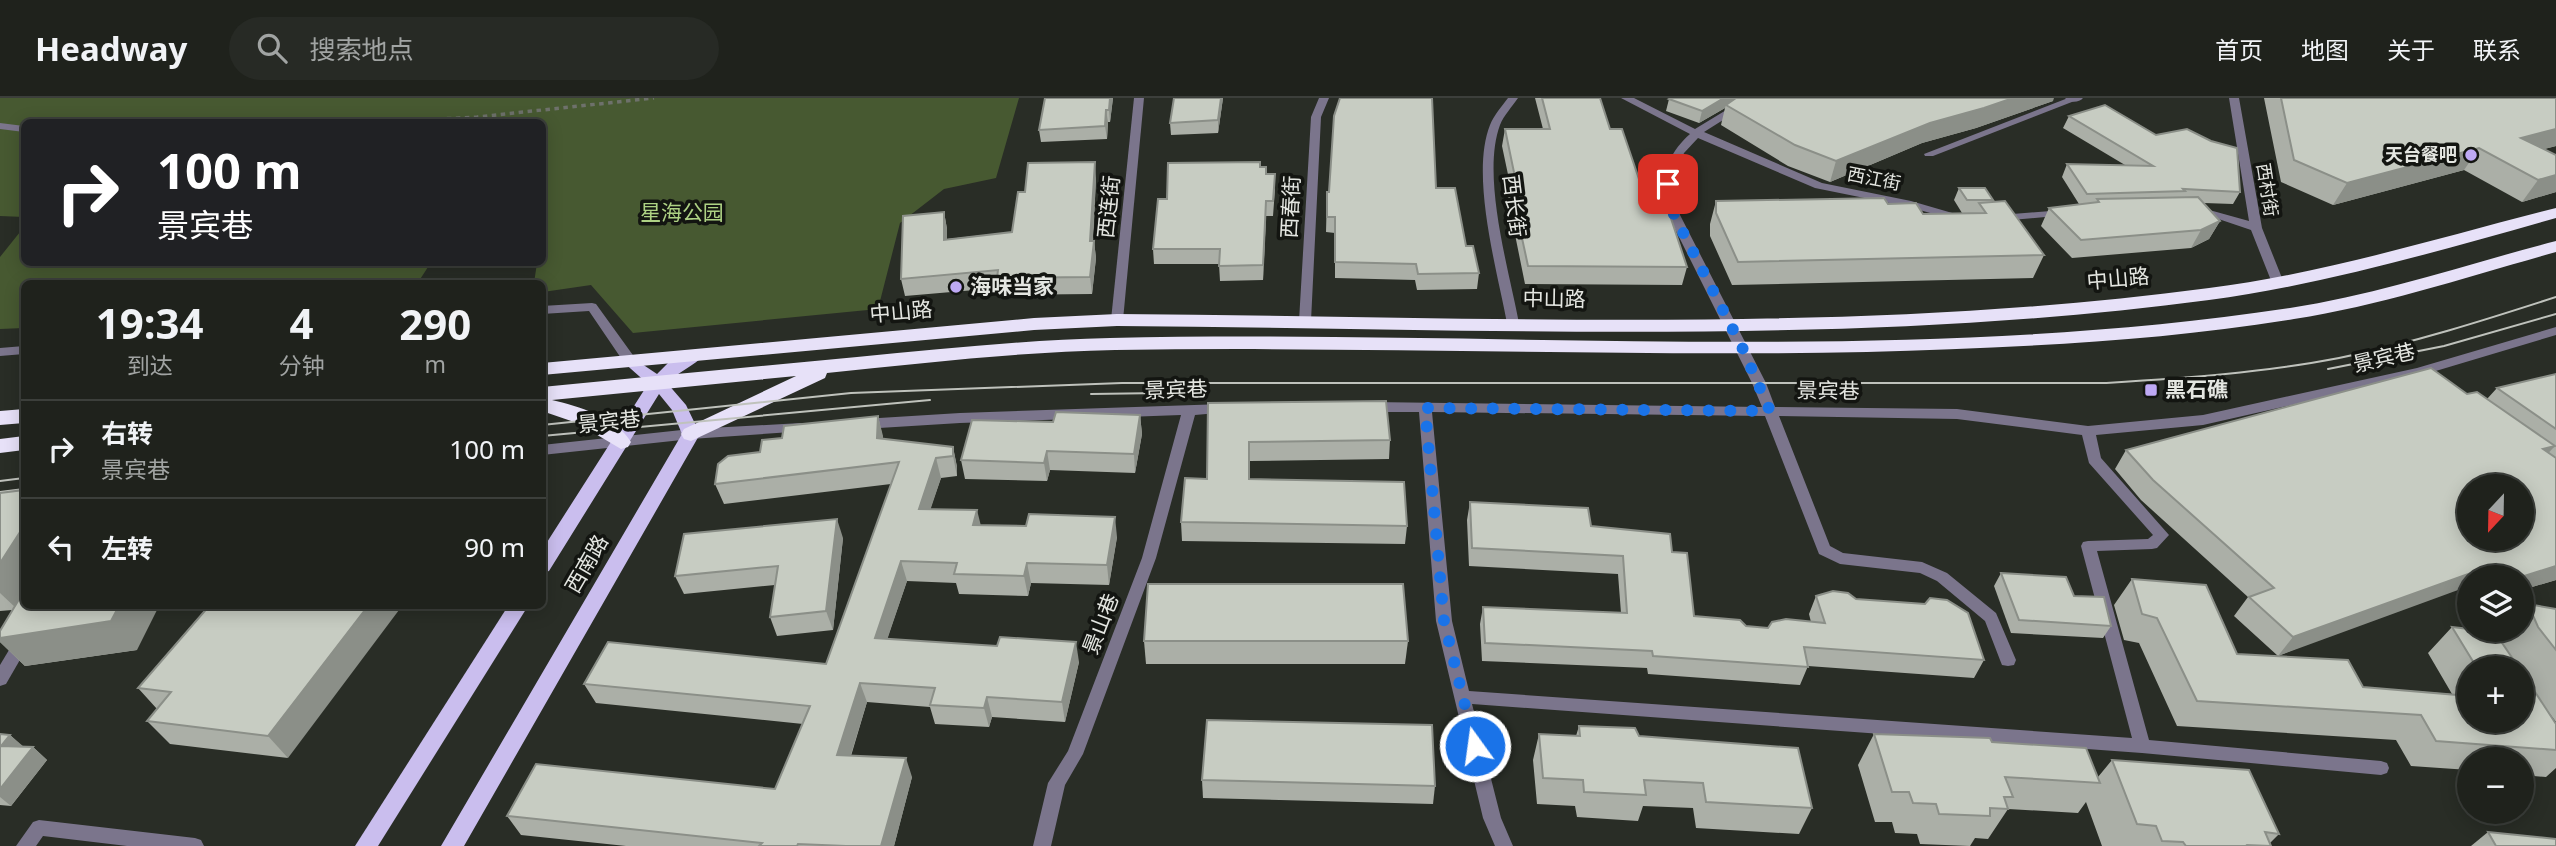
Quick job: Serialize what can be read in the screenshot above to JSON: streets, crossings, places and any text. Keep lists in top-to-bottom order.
{
  "streets": {
    "highway": ["中山路"],
    "main road": ["西南路"],
    "street": [
      "西江街",
      "西村街",
      "西长街",
      "西连街",
      "西春街",
      "景宾巷",
      "景山巷"
    ]
  },
  "crossings": [
    ["西村街", "中山路"],
    ["西长街", "中山路"],
    ["西连街", "中山路"],
    ["西春街", "中山路"],
    ["中山路", "西南路"],
    ["景宾巷", "西南路"],
    ["景宾巷", "景山巷"]
  ],
  "parks": ["星海公园"],
  "places": {
    "other": ["天台餐吧", "海味当家"],
    "transit": ["黑石礁"]
  },
  "north": "bottom",
  "page": {
    "header": "Headway",
    "search": "搜索地点",
    "nav": [
      "首页",
      "地图",
      "关于",
      "联系"
    ],
    "turn": ["100 m", "景宾巷"],
    "eta": [
      "19:34",
      "到达",
      "4",
      "分钟",
      "290",
      "m"
    ],
    "list": [
      {
        "name": "右转",
        "note": "景宾巷",
        "value": "100 m"
      },
      {
        "name": "左转",
        "value": "90 m"
      }
    ],
    "map_buttons": ["+", "−"]
  }
}
